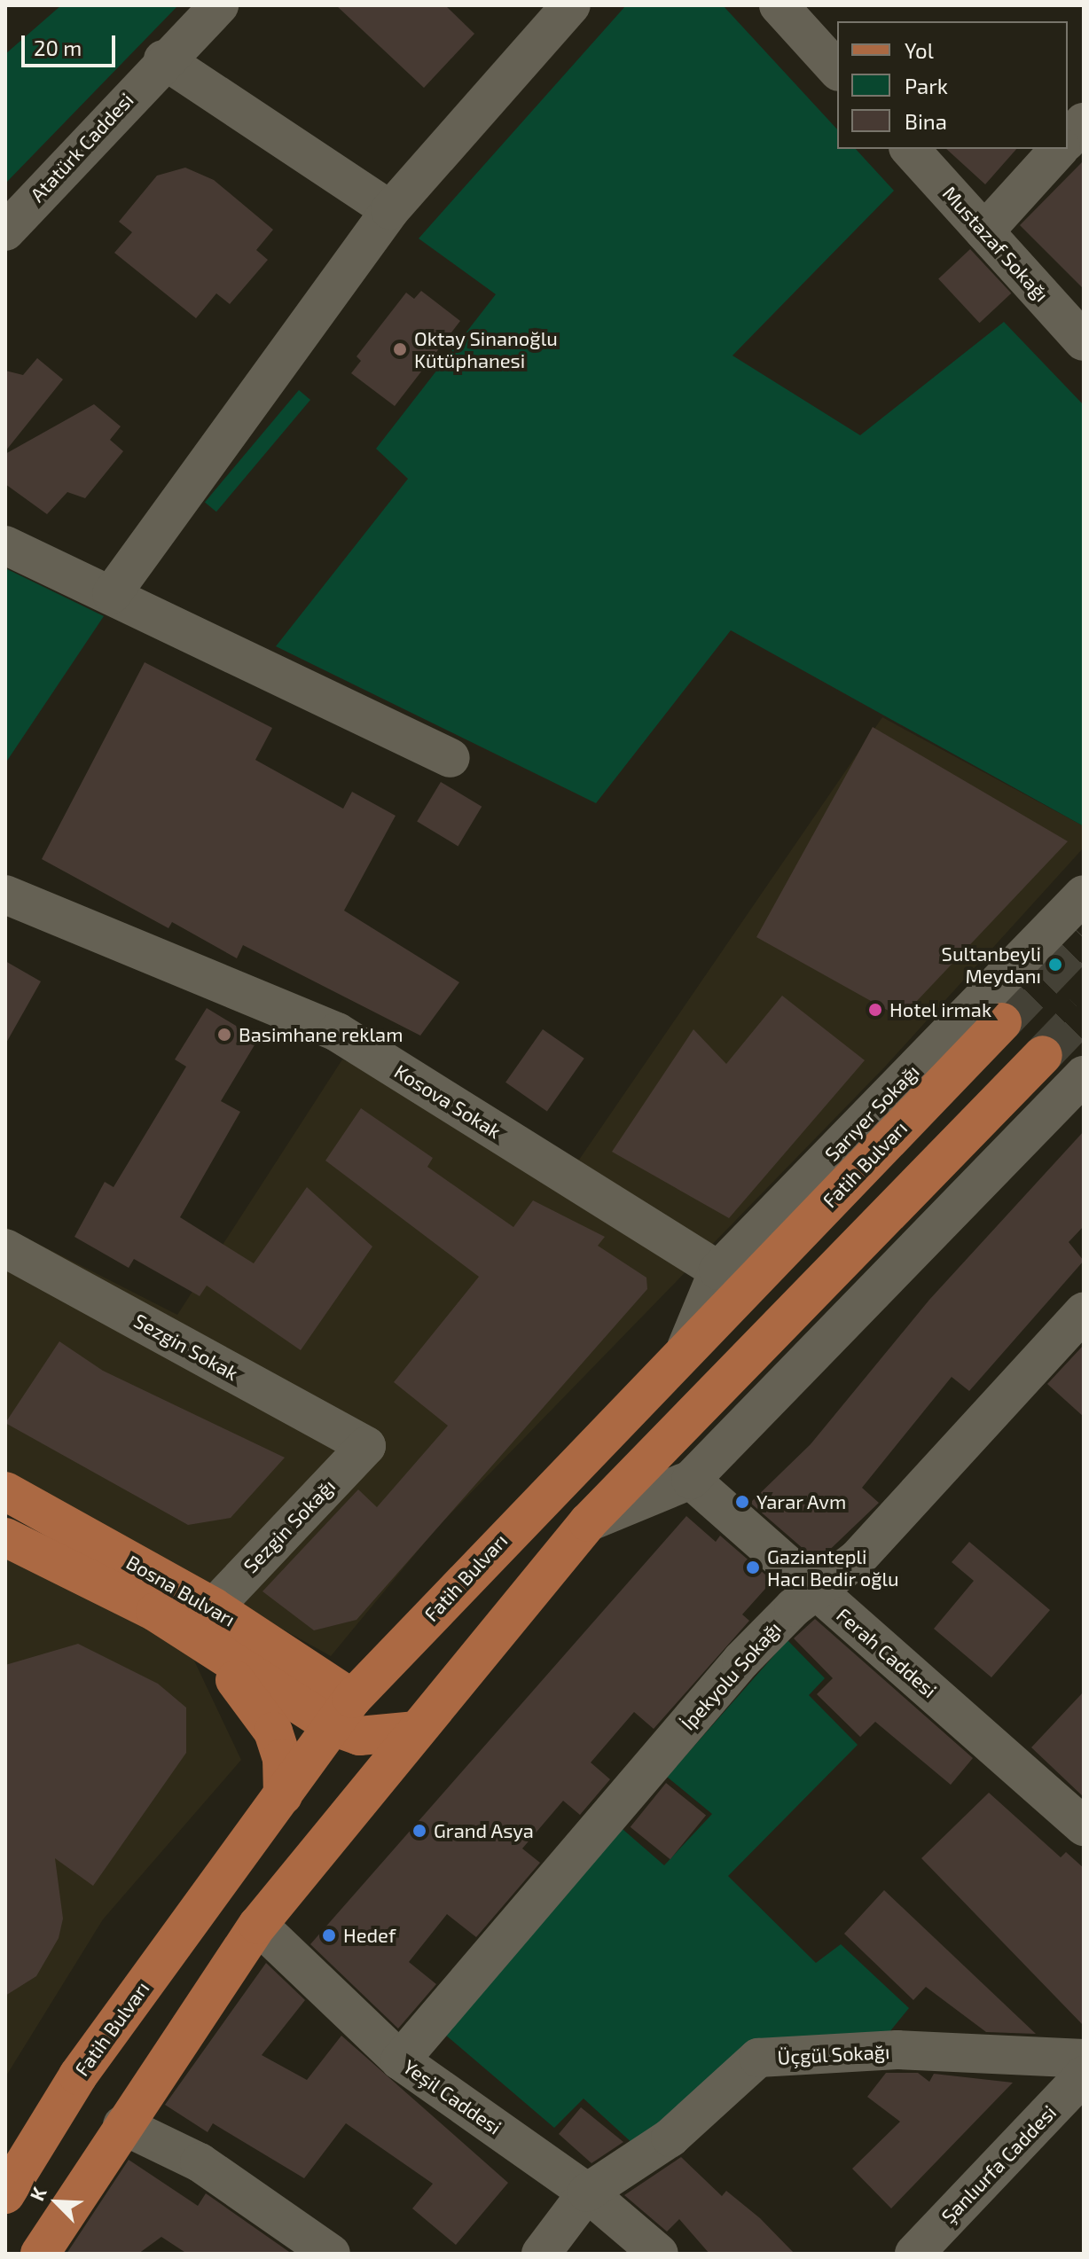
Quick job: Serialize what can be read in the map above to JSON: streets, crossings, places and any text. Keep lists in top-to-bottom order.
{
  "streets": {
    "main road": ["Fatih Bulvarı", "Bosna Bulvarı"],
    "street": [
      "Atatürk Caddesi",
      "Mustazaf Sokağı",
      "Kosova Sokak",
      "Sarıyer Sokağı",
      "Sezgin Sokak",
      "Sezgin Sokağı",
      "Ferah Caddesi",
      "İpekyolu Sokağı",
      "Üçgül Sokağı",
      "Yeşil Caddesi",
      "Şanlıurfa Caddesi"
    ]
  },
  "crossings": [
    ["Kosova Sokak", "Sarıyer Sokağı"],
    ["Sarıyer Sokağı", "Fatih Bulvarı"],
    ["Fatih Bulvarı", "Bosna Bulvarı"],
    ["Sezgin Sokak", "Sezgin Sokağı"],
    ["Sezgin Sokağı", "Bosna Bulvarı"],
    ["Ferah Caddesi", "İpekyolu Sokağı"],
    ["İpekyolu Sokağı", "Yeşil Caddesi"],
    ["Üçgül Sokağı", "Yeşil Caddesi"]
  ],
  "places": [
    "Oktay Sinanoğlu Kütüphanesi",
    "Sultanbeyli Meydanı",
    "Hotel irmak",
    "Basimhane reklam",
    "Yarar Avm",
    "Gaziantepli Hacı Bedir oğlu",
    "Grand Asya",
    "Hedef"
  ],
  "legend": ["Yol", "Park", "Bina"],
  "scale_bar": "20 m",
  "north": "top left"
}
